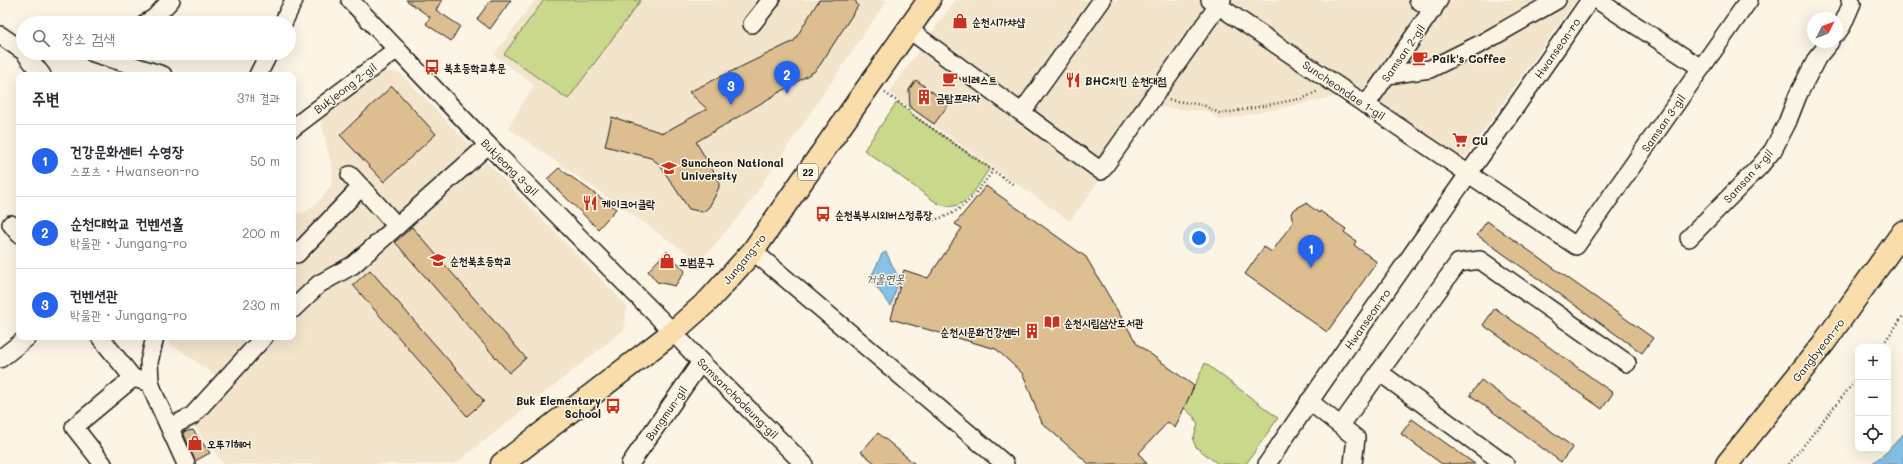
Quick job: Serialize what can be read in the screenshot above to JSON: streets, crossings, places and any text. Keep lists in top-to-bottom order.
{
  "streets": {
    "main road": ["22", "Jungang-ro", "Gangbyeon-ro"],
    "street": [
      "Hwanseon-ro",
      "Samsan 2-gil",
      "Bukjeong 2-gil",
      "Suncheondae 1-gil",
      "Samsan 3-gil",
      "Bukjeong 3-gil",
      "Samsan 4-gil",
      "Samsanchodeung-gil",
      "Bungmun-gil"
    ]
  },
  "crossings": [
    ["Hwanseon-ro", "Suncheondae 1-gil"],
    ["Hwanseon-ro", "Samsan 3-gil"],
    ["Samsan 2-gil", "Suncheondae 1-gil"],
    ["Bukjeong 2-gil", "Bukjeong 3-gil"],
    ["Suncheondae 1-gil", "Samsan 3-gil"],
    ["Suncheondae 1-gil", "Jungang-ro"],
    ["Bukjeong 3-gil", "Jungang-ro"],
    ["Bukjeong 3-gil", "Samsanchodeung-gil"],
    ["Jungang-ro", "Samsanchodeung-gil"],
    ["Samsanchodeung-gil", "Bungmun-gil"]
  ],
  "water": ["거울연못"],
  "places": {
    "shop": ["순천시가챠샵", "모범문구", "오뚜기헤어"],
    "cafe": ["Paik's Coffee", "비레스트"],
    "bus stop": ["북초등학교후문", "순천북부시외버스정류장", "Buk Elementary School"],
    "restaurant": ["BHC치킨 순천대점", "케이크어클락"],
    "building": ["금탑프라자", "순천시문화건강센터"],
    "supermarket": ["CU"],
    "school or university": ["Suncheon National University", "순천북초등학교"],
    "library": ["순천시립삼산도서관"]
  },
  "north": "top right",
  "page": {
    "search": "장소 검색",
    "pins": ["2", "3", "1"],
    "heading": ["주변", "3개 결과"],
    "list": [
      {
        "mark": "1",
        "name": "건강문화센터 수영장",
        "note": "스포츠 · Hwanseon-ro",
        "value": "50 m"
      },
      {
        "mark": "2",
        "name": "순천대학교 컨벤션홀",
        "note": "박물관 · Jungang-ro",
        "value": "200 m"
      },
      {
        "mark": "3",
        "name": "컨벤션관",
        "note": "박물관 · Jungang-ro",
        "value": "230 m"
      }
    ],
    "map_buttons": ["+", "−"]
  }
}
